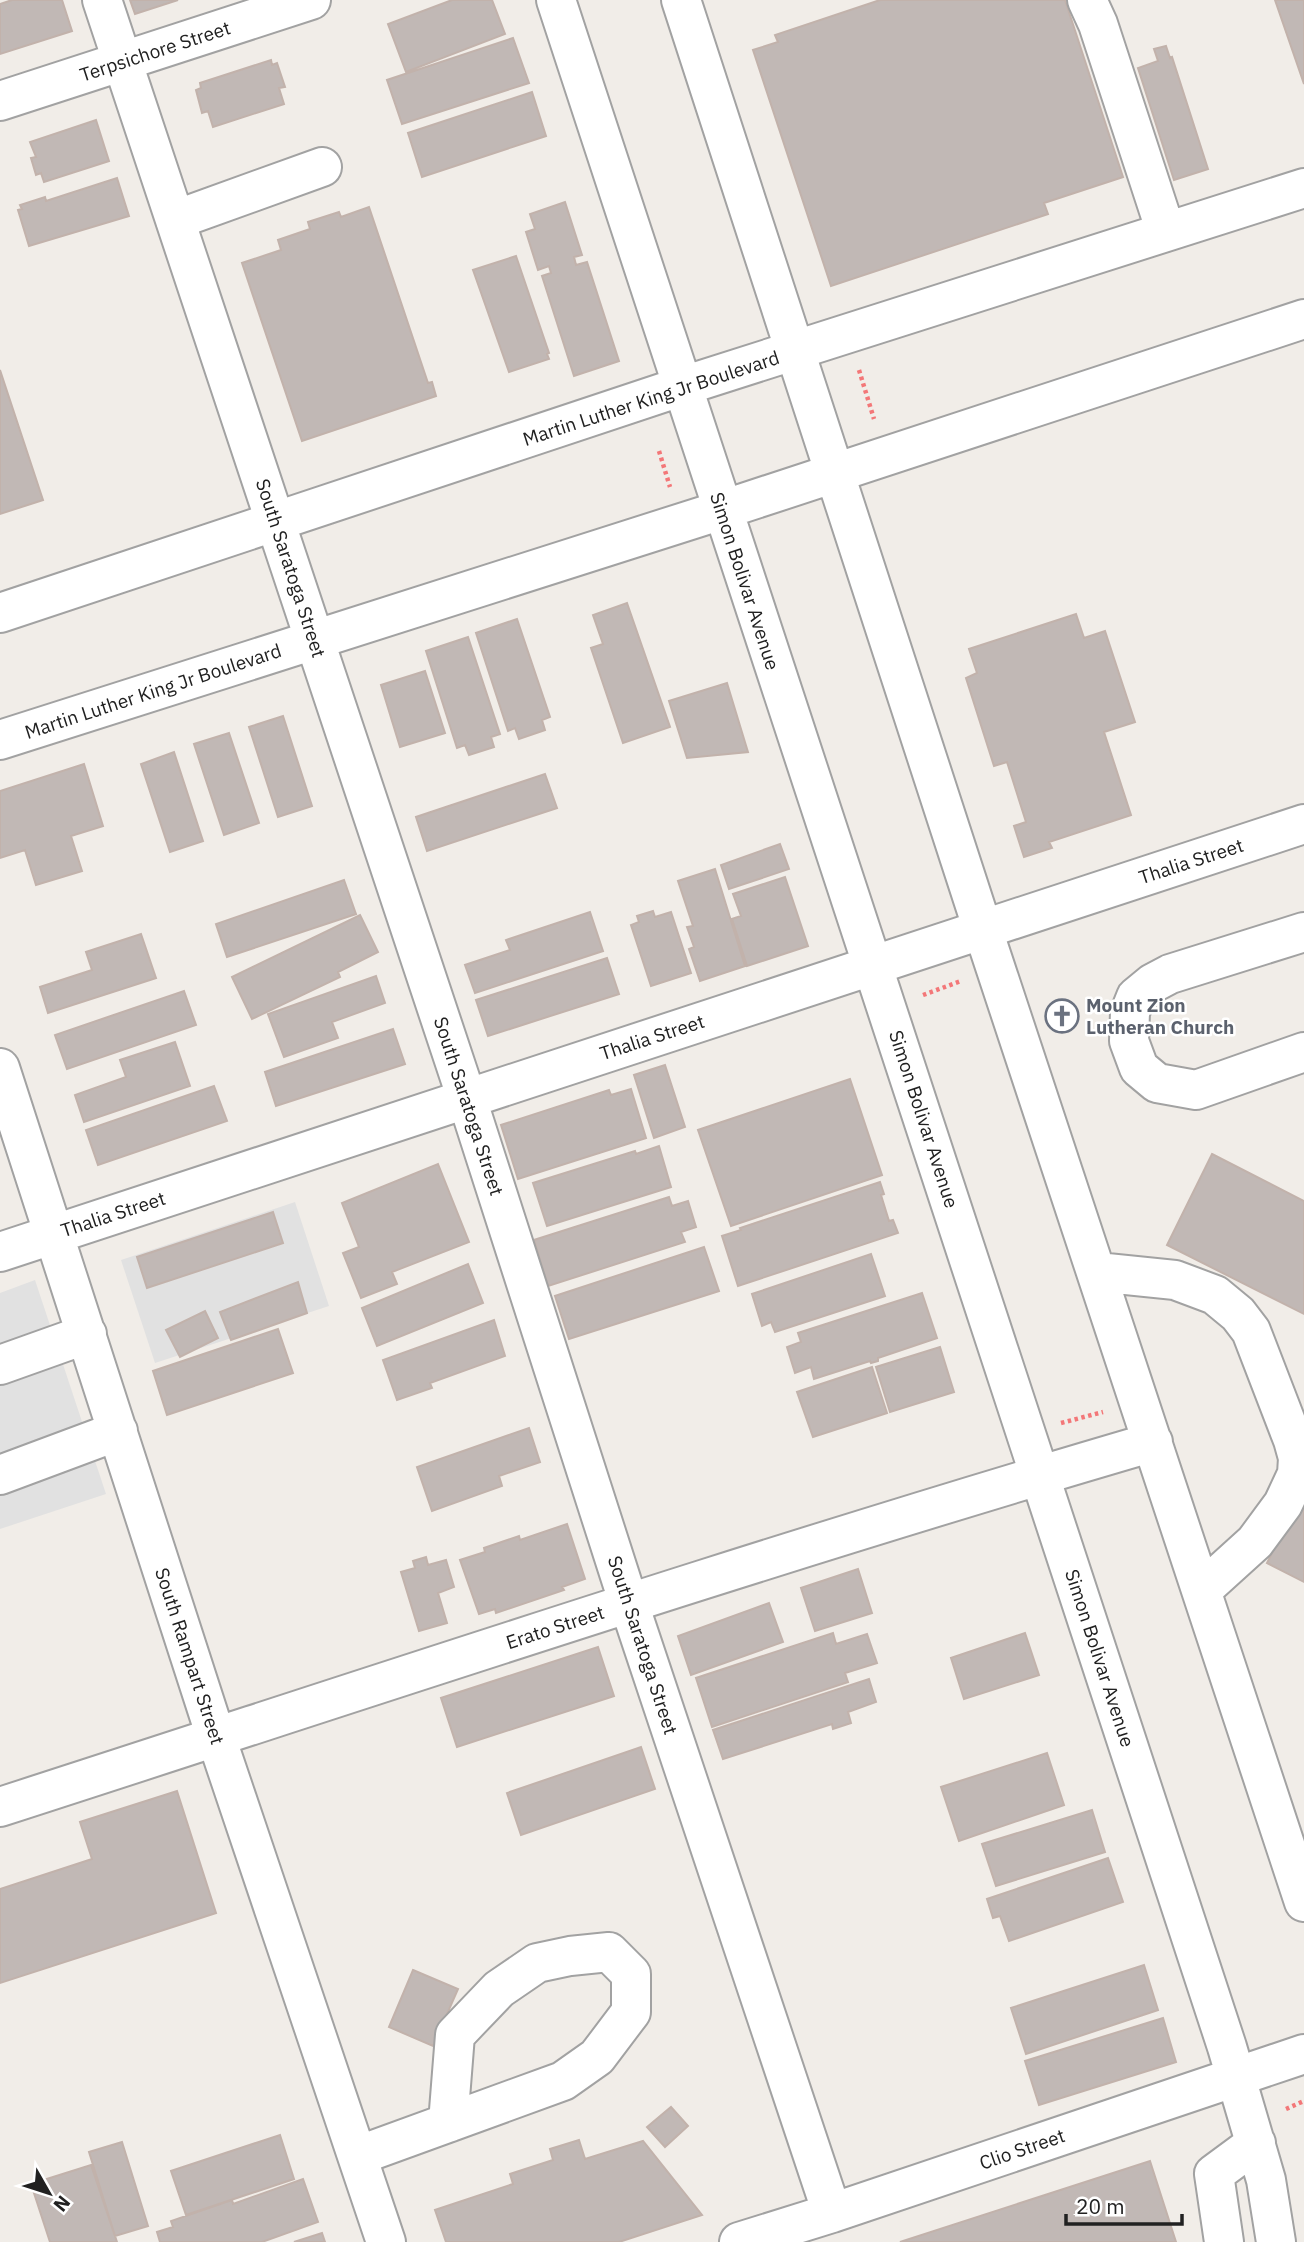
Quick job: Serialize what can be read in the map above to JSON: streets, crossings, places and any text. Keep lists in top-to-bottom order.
{
  "streets": {
    "street": [
      "Terpsichore Street",
      "Martin Luther King Jr Boulevard",
      "South Saratoga Street",
      "Simon Bolivar Avenue",
      "Thalia Street",
      "Erato Street",
      "South Rampart Street",
      "Clio Street"
    ]
  },
  "crossings": [
    ["Terpsichore Street", "South Saratoga Street"],
    ["Martin Luther King Jr Boulevard", "South Saratoga Street"],
    ["Martin Luther King Jr Boulevard", "Simon Bolivar Avenue"],
    ["South Saratoga Street", "Thalia Street"],
    ["South Saratoga Street", "Erato Street"],
    ["South Saratoga Street", "Clio Street"],
    ["Simon Bolivar Avenue", "Thalia Street"],
    ["Simon Bolivar Avenue", "Erato Street"],
    ["Simon Bolivar Avenue", "Clio Street"],
    ["Thalia Street", "South Rampart Street"],
    ["Erato Street", "South Rampart Street"]
  ],
  "places": {
    "church": ["Mount Zion Lutheran Church"]
  },
  "scale_bar": "20 m",
  "north": "bottom right"
}
